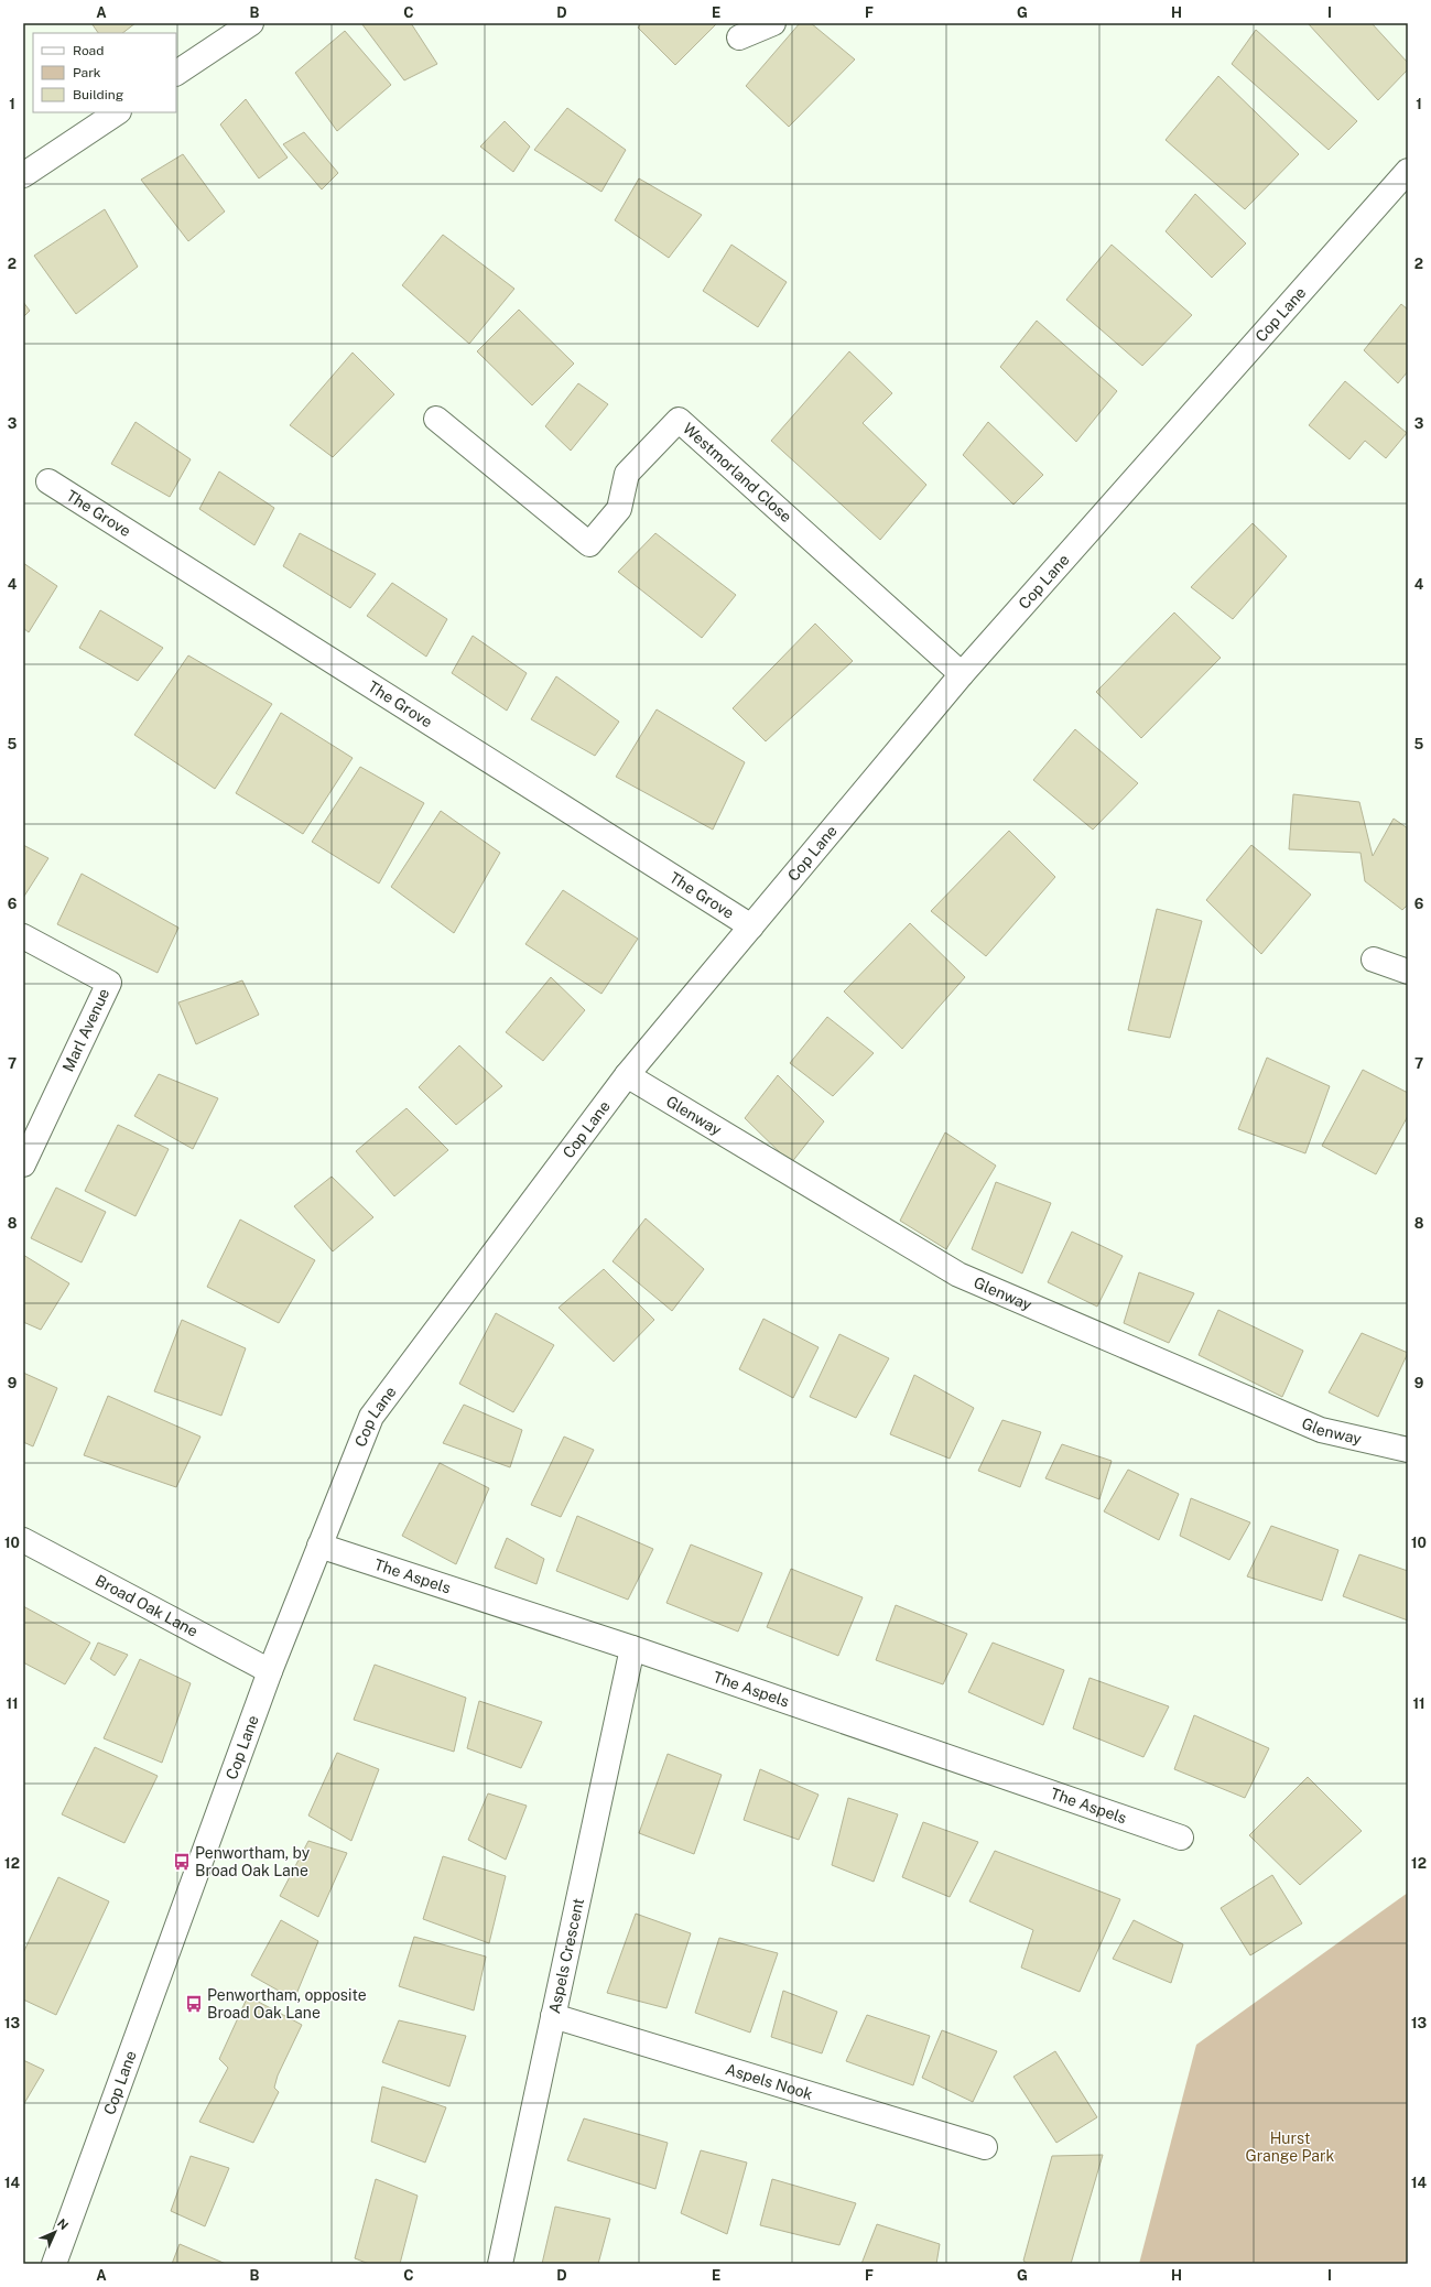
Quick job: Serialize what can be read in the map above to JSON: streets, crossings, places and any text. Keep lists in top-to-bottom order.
{
  "streets": {
    "street": [
      "Cop Lane",
      "Westmorland Close",
      "The Grove",
      "Marl Avenue",
      "Glenway",
      "The Aspels",
      "Broad Oak Lane",
      "Aspels Crescent",
      "Aspels Nook"
    ]
  },
  "crossings": [
    ["Cop Lane", "Westmorland Close"],
    ["Cop Lane", "The Grove"],
    ["Cop Lane", "Glenway"],
    ["Cop Lane", "The Aspels"],
    ["Cop Lane", "Broad Oak Lane"],
    ["The Aspels", "Aspels Crescent"],
    ["Aspels Crescent", "Aspels Nook"]
  ],
  "parks": ["Hurst Grange Park"],
  "places": {
    "bus stop": ["Penwortham, by Broad Oak Lane", "Penwortham, opposite Broad Oak Lane"]
  },
  "legend": ["Road", "Park", "Building"],
  "north": "top right",
  "grid": {
    "columns": [
      "A",
      "B",
      "C",
      "D",
      "E",
      "F",
      "G",
      "H",
      "I"
    ],
    "rows": [
      "1",
      "2",
      "3",
      "4",
      "5",
      "6",
      "7",
      "8",
      "9",
      "10",
      "11",
      "12",
      "13",
      "14"
    ]
  }
}
